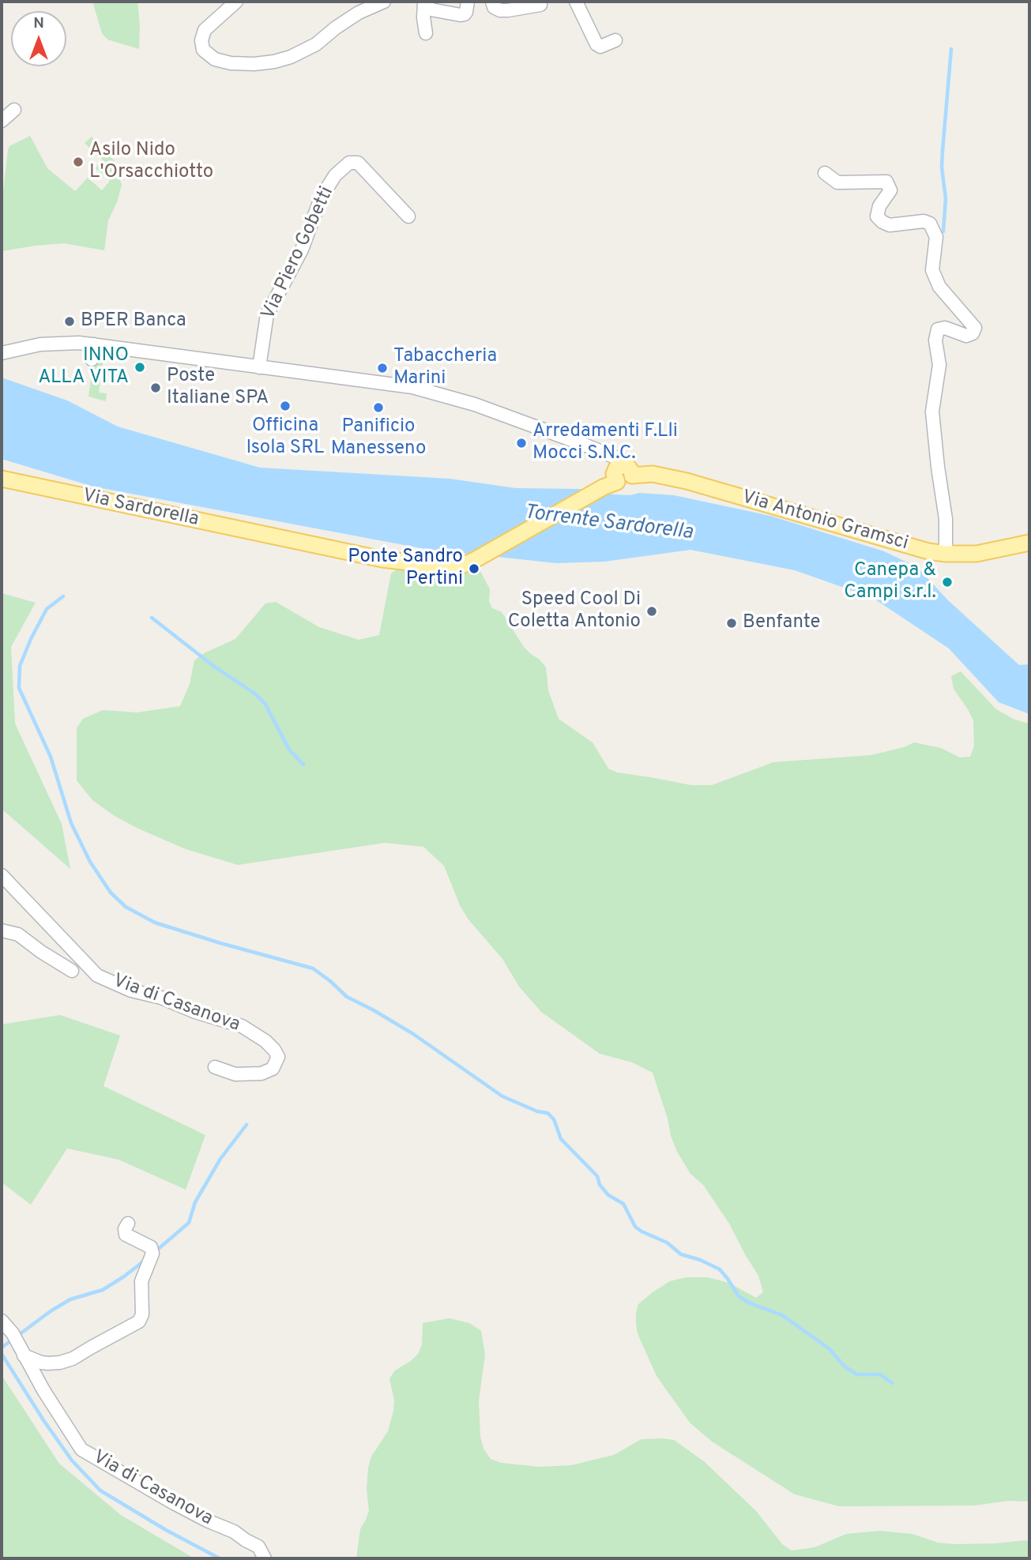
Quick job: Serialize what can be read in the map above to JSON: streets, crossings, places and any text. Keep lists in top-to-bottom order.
{
  "streets": {
    "main road": ["Via Sardorella", "Via Antonio Gramsci"],
    "street": ["Via Piero Gobetti", "Via di Casanova"]
  },
  "crossings": [
    ["Via Sardorella", "Via Antonio Gramsci"]
  ],
  "water": ["Torrente Sardorella"],
  "places": [
    "Asilo Nido L'Orsacchiotto",
    "BPER Banca",
    "INNO ALLA VITA",
    "Tabaccheria Marini",
    "Poste Italiane SPA",
    "Officina Isola SRL",
    "Panificio Manesseno",
    "Arredamenti F.Lli Mocci S.N.C.",
    "Ponte Sandro Pertini",
    "Canepa & Campi s.r.l.",
    "Speed Cool Di Coletta Antonio",
    "Benfante"
  ],
  "north": "top"
}
